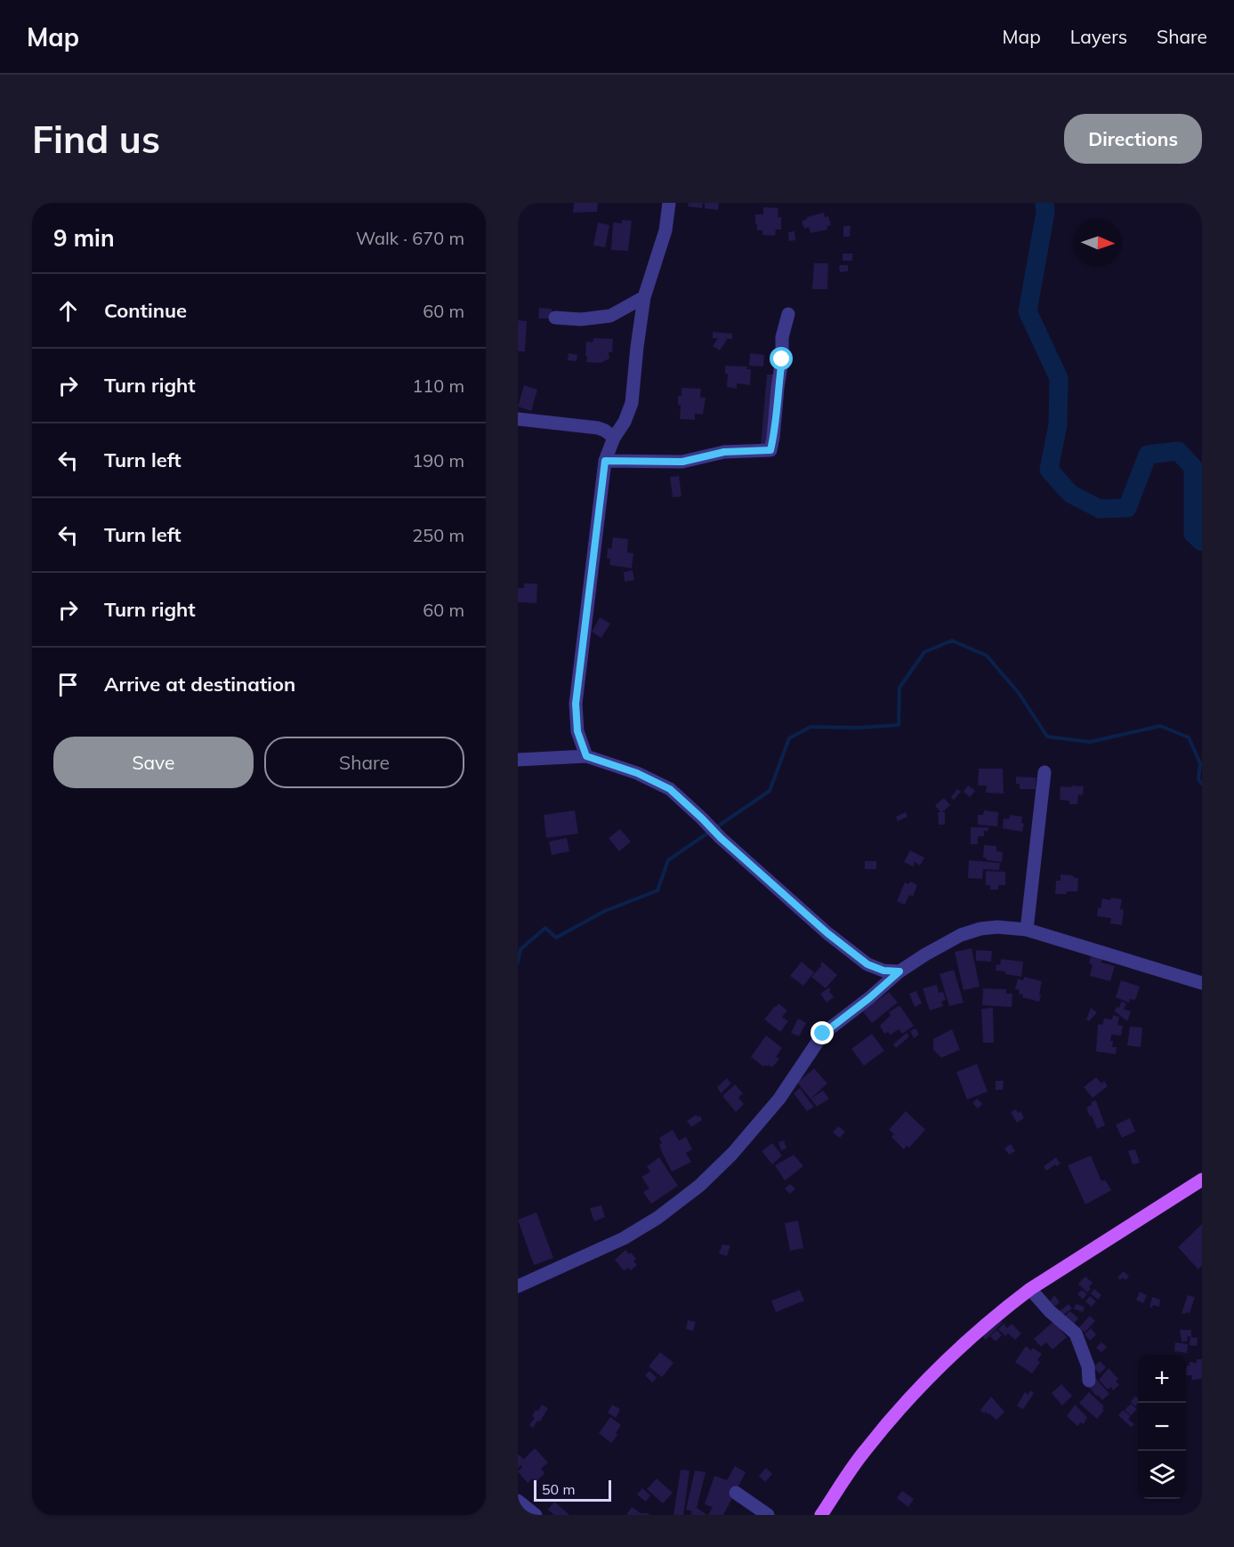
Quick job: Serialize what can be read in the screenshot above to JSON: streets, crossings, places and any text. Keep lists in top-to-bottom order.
{
  "scale_bar": "50 m",
  "north": "right",
  "page": {
    "header": "Map",
    "nav": ["Map", "Layers", "Share"],
    "buttons": [
      "Directions",
      ["Save", "Share"]
    ],
    "title": "Find us",
    "heading": ["9 min", "Walk · 670 m"],
    "list": [
      ["Continue", "60 m"],
      ["Turn right", "110 m"],
      ["Turn left", "190 m"],
      ["Turn left", "250 m"],
      ["Turn right", "60 m"],
      "Arrive at destination"
    ],
    "map_buttons": ["+", "−"],
    "scale": "50 m"
  }
}
